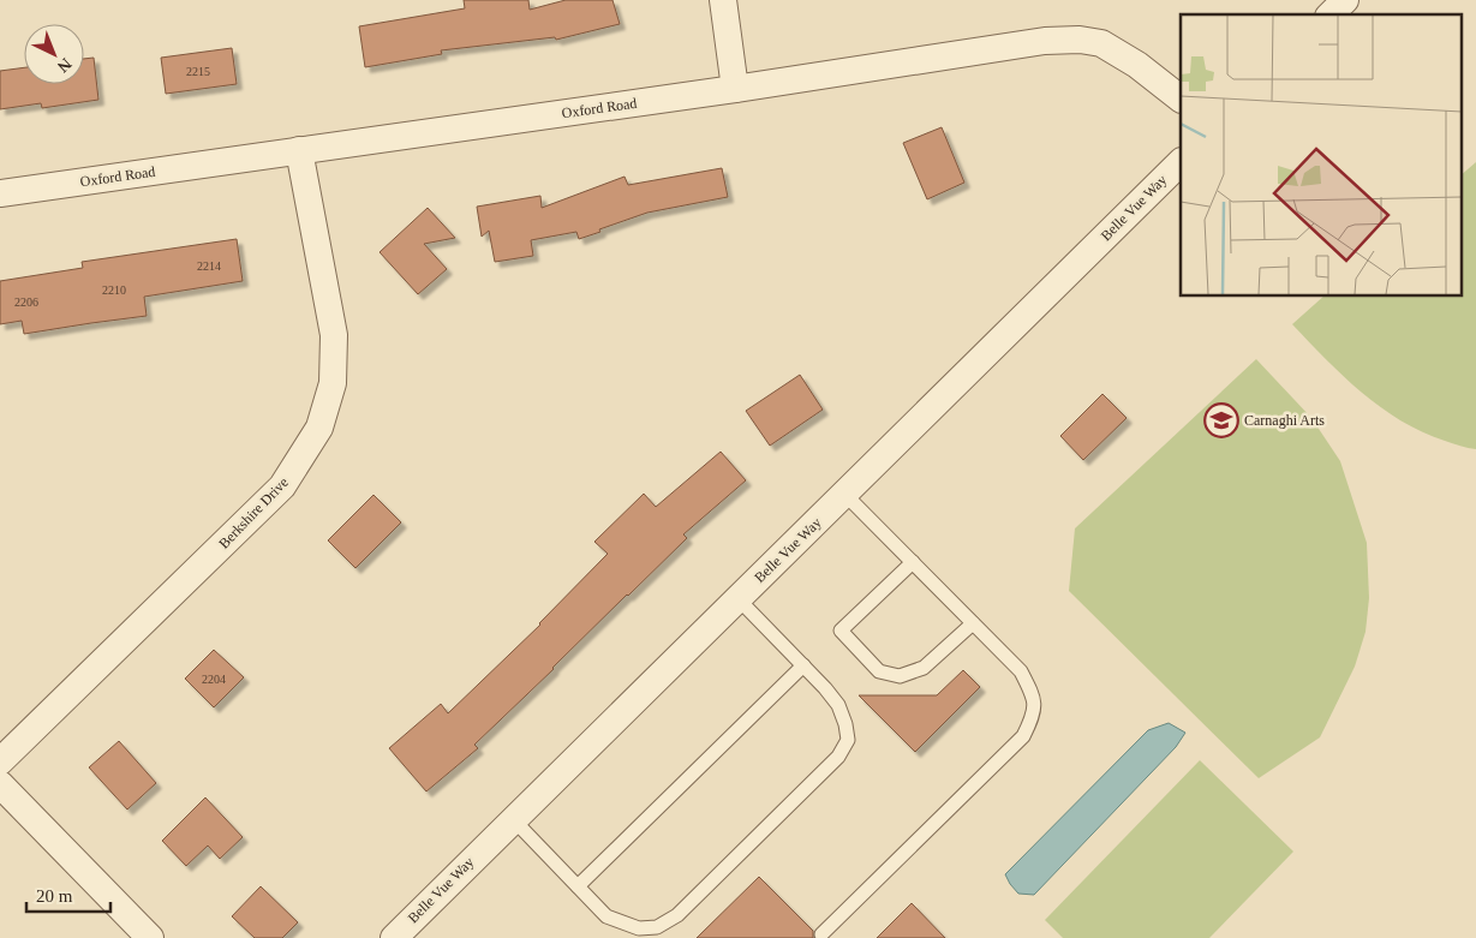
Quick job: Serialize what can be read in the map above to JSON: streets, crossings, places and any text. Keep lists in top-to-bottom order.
{
  "streets": {
    "street": ["Oxford Road", "Belle Vue Way", "Berkshire Drive"]
  },
  "crossings": [
    ["Oxford Road", "Berkshire Drive"]
  ],
  "places": {
    "school or university": ["Carnaghi Arts"]
  },
  "house_numbers": [
    "2215",
    "2214",
    "2210",
    "2206",
    "2204"
  ],
  "scale_bar": "20 m",
  "north": "bottom right"
}
